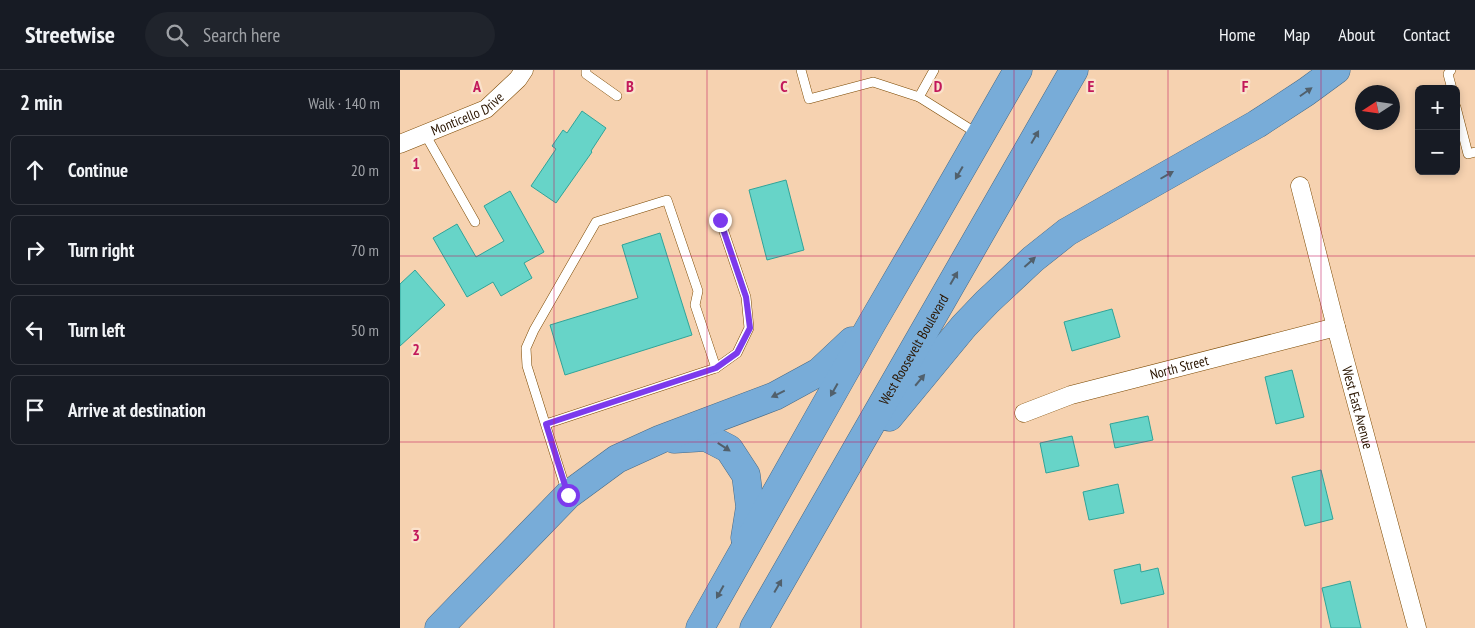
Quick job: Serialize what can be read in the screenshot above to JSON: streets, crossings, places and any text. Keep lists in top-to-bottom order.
{
  "streets": {
    "highway": ["West Roosevelt Boulevard"],
    "street": ["Monticello Drive", "North Street", "West East Avenue"]
  },
  "crossings": [
    ["North Street", "West East Avenue"]
  ],
  "north": "left",
  "page": {
    "header": "Streetwise",
    "search": "Search here",
    "nav": [
      "Home",
      "Map",
      "About",
      "Contact"
    ],
    "heading": ["2 min", "Walk · 140 m"],
    "map_buttons": ["+", "−"],
    "list": [
      ["Continue", "20 m"],
      ["Turn right", "70 m"],
      ["Turn left", "50 m"],
      "Arrive at destination"
    ]
  },
  "grid": {
    "columns": [
      "A",
      "B",
      "C",
      "D",
      "E",
      "F"
    ],
    "rows": ["1", "2", "3"]
  }
}
